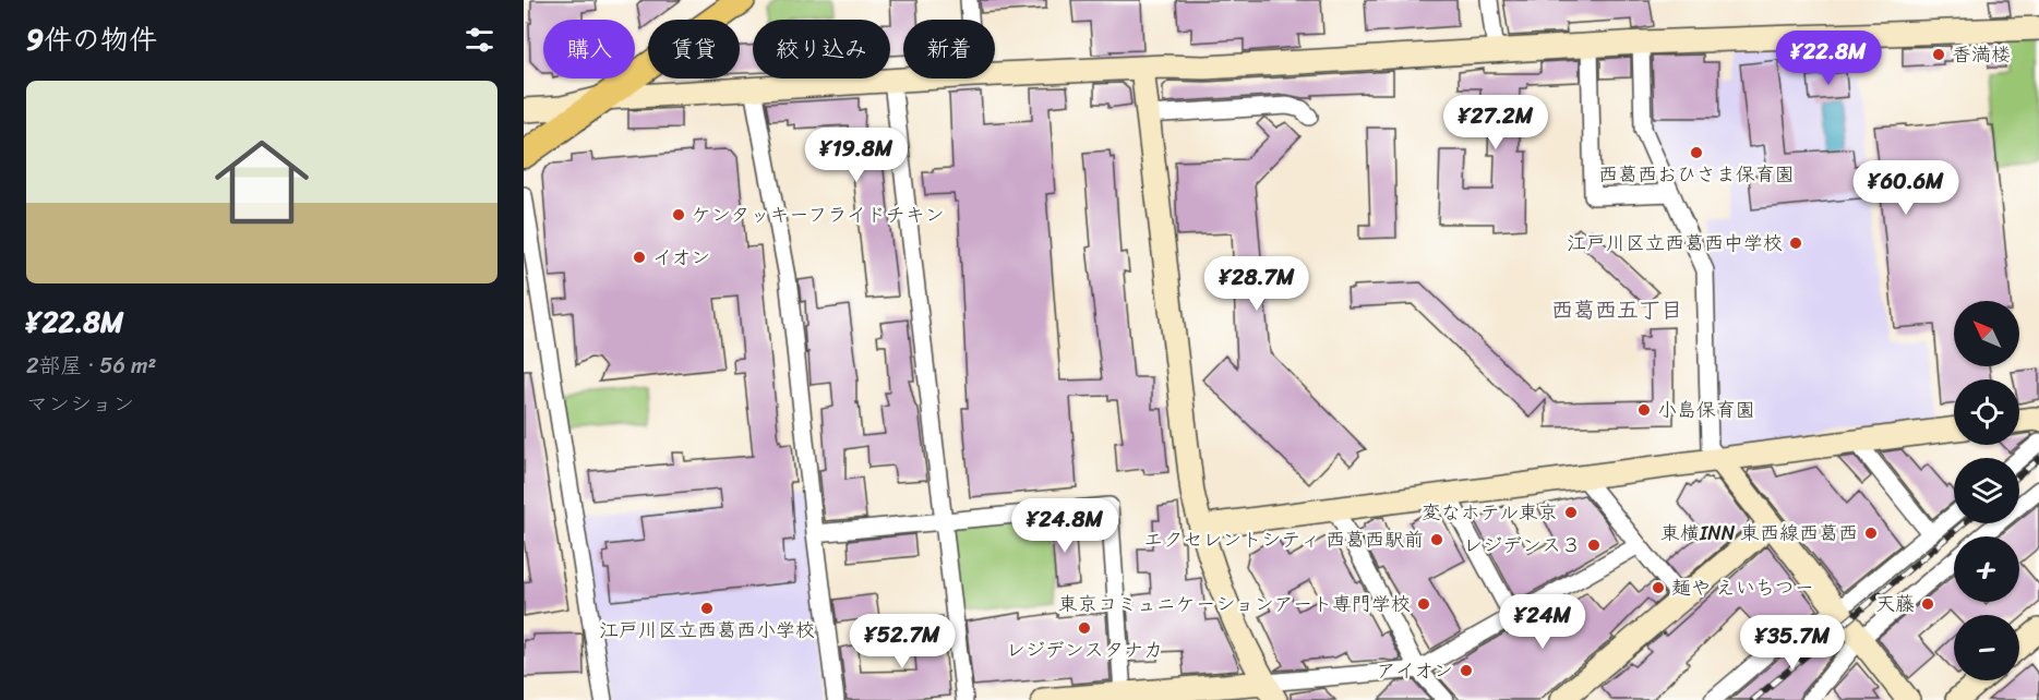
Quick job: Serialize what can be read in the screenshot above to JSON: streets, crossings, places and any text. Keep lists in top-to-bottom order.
{
  "districts": ["西葛西五丁目"],
  "places": [
    "香満楼",
    "西葛西おひさま保育園",
    "ケンタッキーフライドチキン",
    "江戸川区立西葛西中学校",
    "イオン",
    "小島保育園",
    "変なホテル東京",
    "東横INN 東西線西葛西",
    "エクセレントシティ 西葛西駅前",
    "レジデンス３",
    "麺や えいちつー",
    "東京コミュニケーションアート専門学校",
    "天藤",
    "江戸川区立西葛西小学校",
    "レジデンスタナカ",
    "アイオン"
  ],
  "north": "top left",
  "page": {
    "heading": "9件の物件",
    "chip": [
      "購入",
      "賃貸",
      "絞り込み",
      "新着"
    ],
    "price": [
      "¥22.8M",
      "¥27.2M",
      "¥19.8M",
      "¥60.6M",
      "¥28.7M",
      "¥24.8M",
      "¥24M",
      "¥52.7M",
      "¥35.7M"
    ],
    "list": [
      {
        "name": "¥22.8M",
        "note": "2部屋 · 56 m² · マンション"
      }
    ],
    "map_buttons": ["+", "−"]
  }
}
